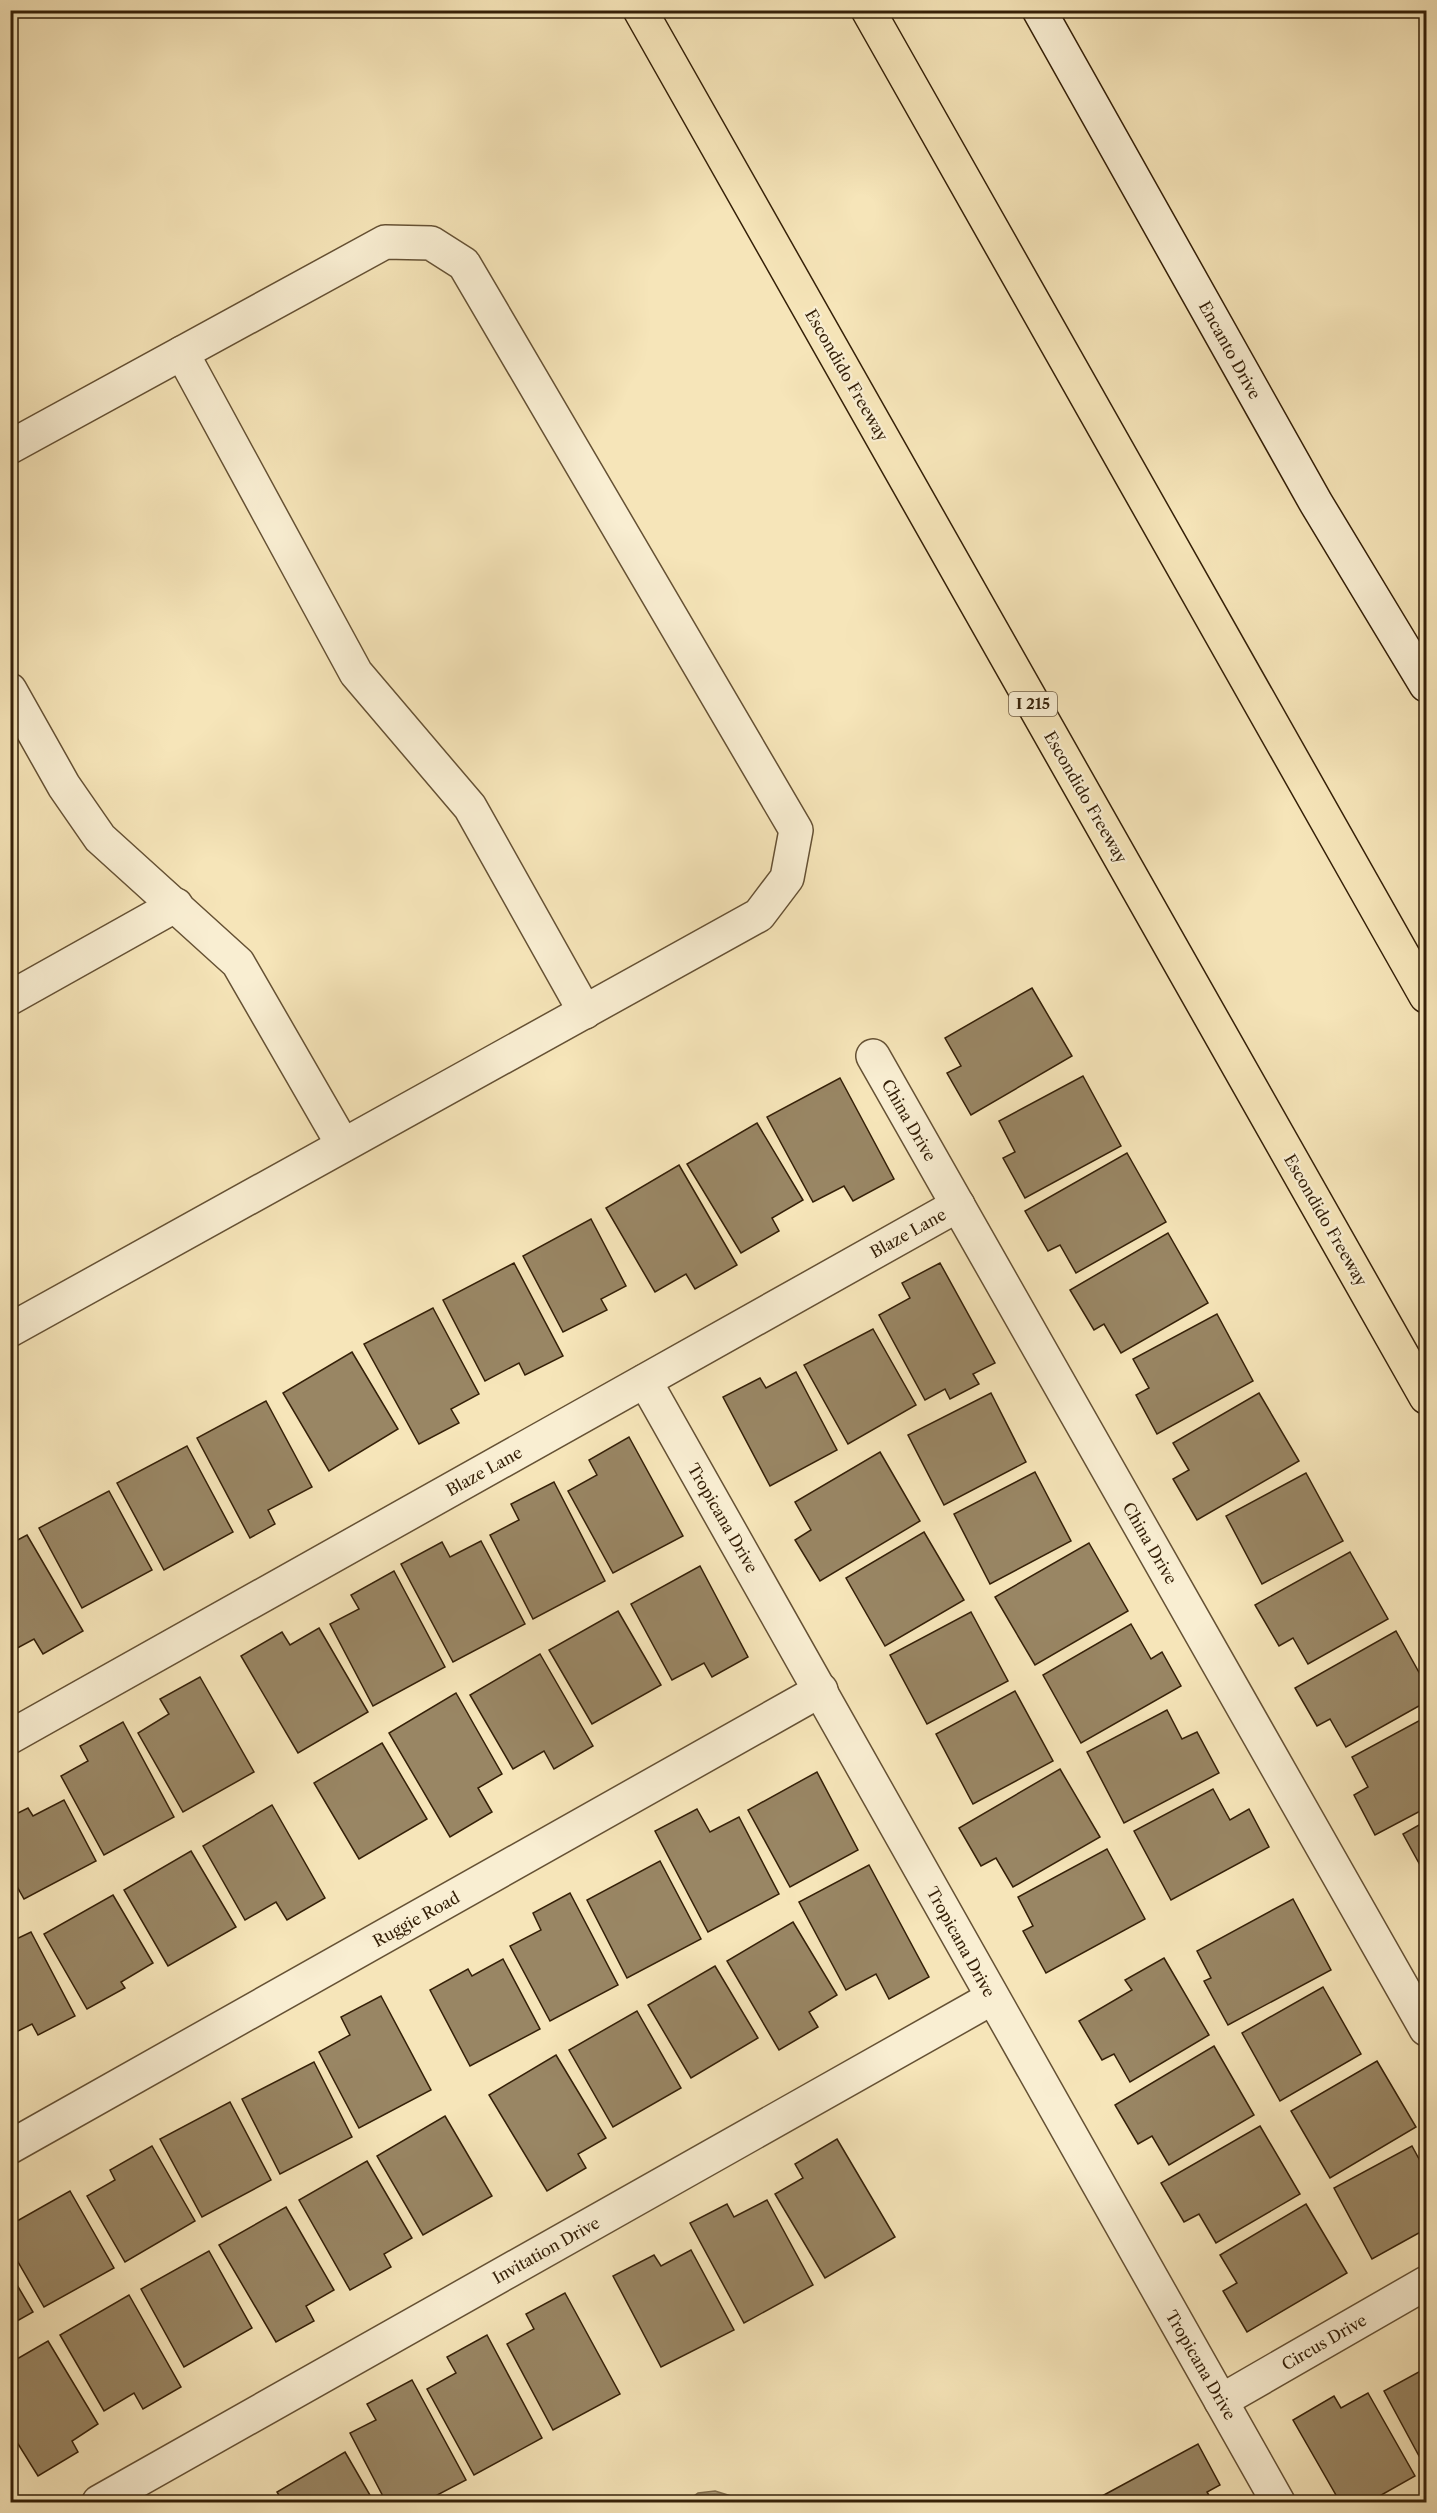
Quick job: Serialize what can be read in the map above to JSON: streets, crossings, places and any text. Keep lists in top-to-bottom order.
{
  "streets": {
    "highway": ["Escondido Freeway", "I 215"],
    "street": [
      "Encanto Drive",
      "China Drive",
      "Blaze Lane",
      "Tropicana Drive",
      "Ruggie Road",
      "Invitation Drive",
      "Circus Drive"
    ]
  },
  "crossings": [
    ["China Drive", "Blaze Lane"],
    ["Blaze Lane", "Tropicana Drive"],
    ["Tropicana Drive", "Ruggie Road"],
    ["Tropicana Drive", "Invitation Drive"],
    ["Tropicana Drive", "Circus Drive"]
  ]
}
